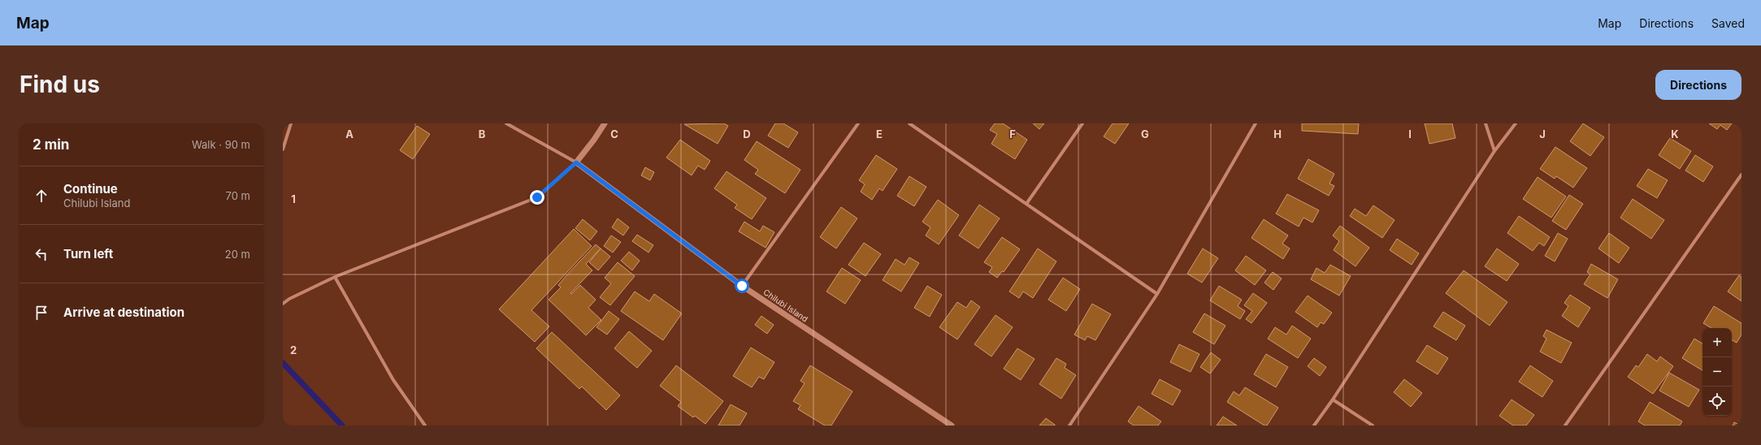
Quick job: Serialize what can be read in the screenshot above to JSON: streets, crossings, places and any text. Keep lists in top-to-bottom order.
{
  "streets": {
    "street": ["Chilubi Island"]
  },
  "page": {
    "header": "Map",
    "nav": ["Map", "Directions", "Saved"],
    "buttons": "Directions",
    "title": "Find us",
    "heading": ["2 min", "Walk · 90 m"],
    "list": [
      ["Continue", "Chilubi Island", "70 m"],
      ["Turn left", "20 m"],
      "Arrive at destination"
    ],
    "map_buttons": ["+", "−"]
  },
  "grid": {
    "columns": [
      "A",
      "B",
      "C",
      "D",
      "E",
      "F",
      "G",
      "H",
      "I",
      "J",
      "K"
    ],
    "rows": ["1", "2"]
  }
}
